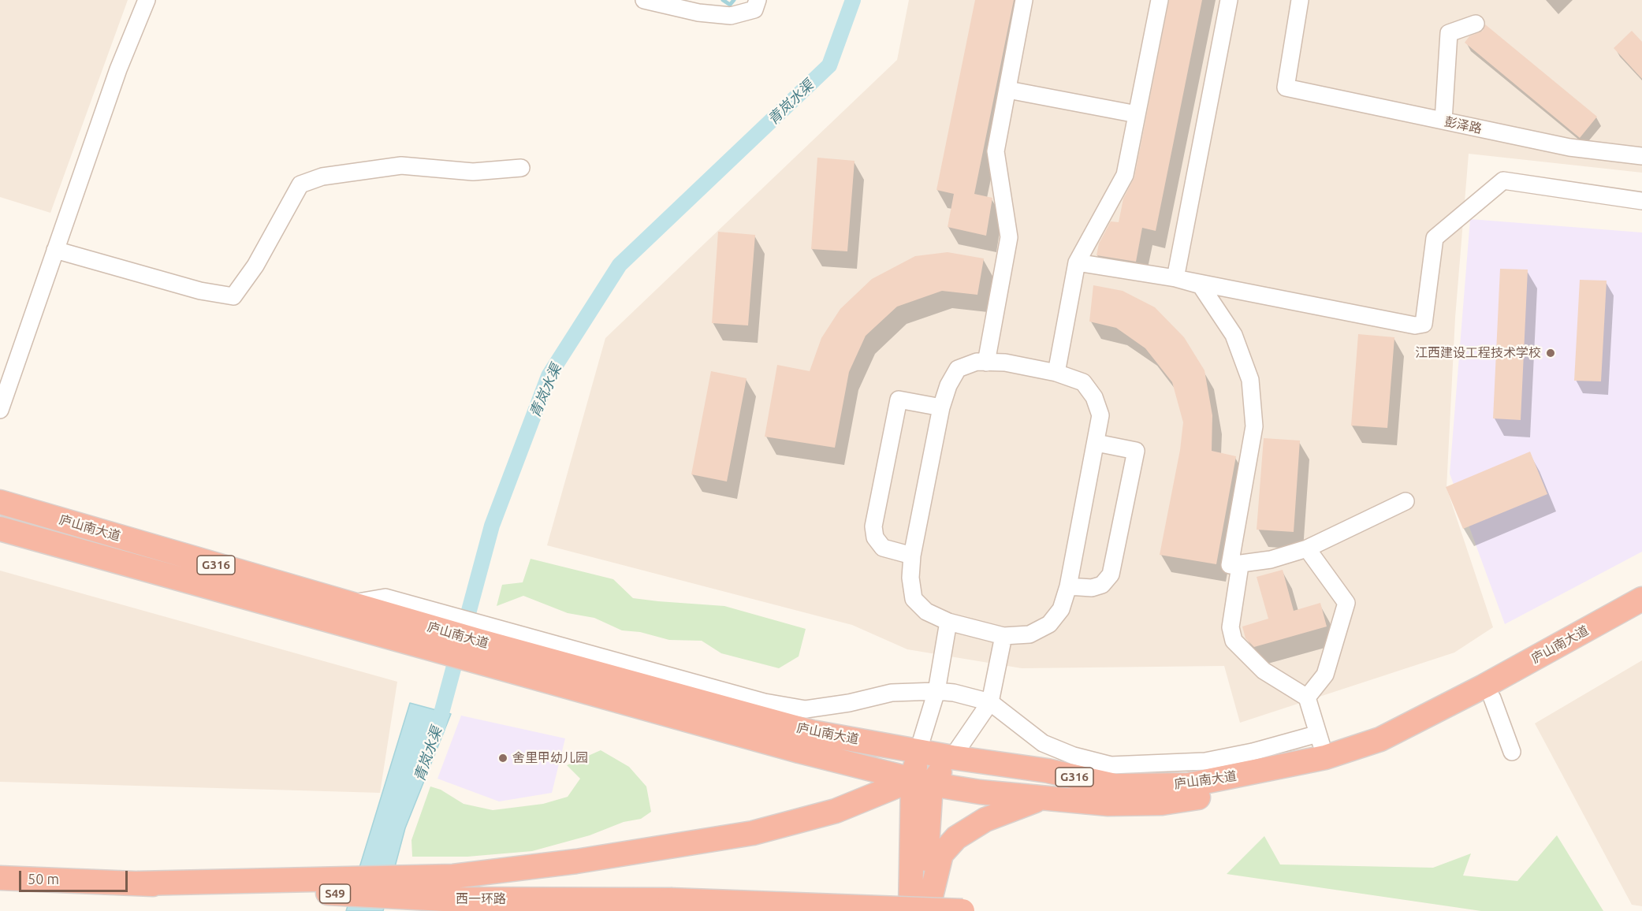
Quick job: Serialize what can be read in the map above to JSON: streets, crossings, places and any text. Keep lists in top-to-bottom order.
{
  "streets": {
    "highway": [
      "庐山南大道",
      "G316",
      "S49",
      "西一环路"
    ],
    "street": ["彭泽路"]
  },
  "water": ["青岚水渠"],
  "places": ["江西建设工程技术学校", "舍里甲幼儿园"],
  "scale_bar": "50 m"
}
